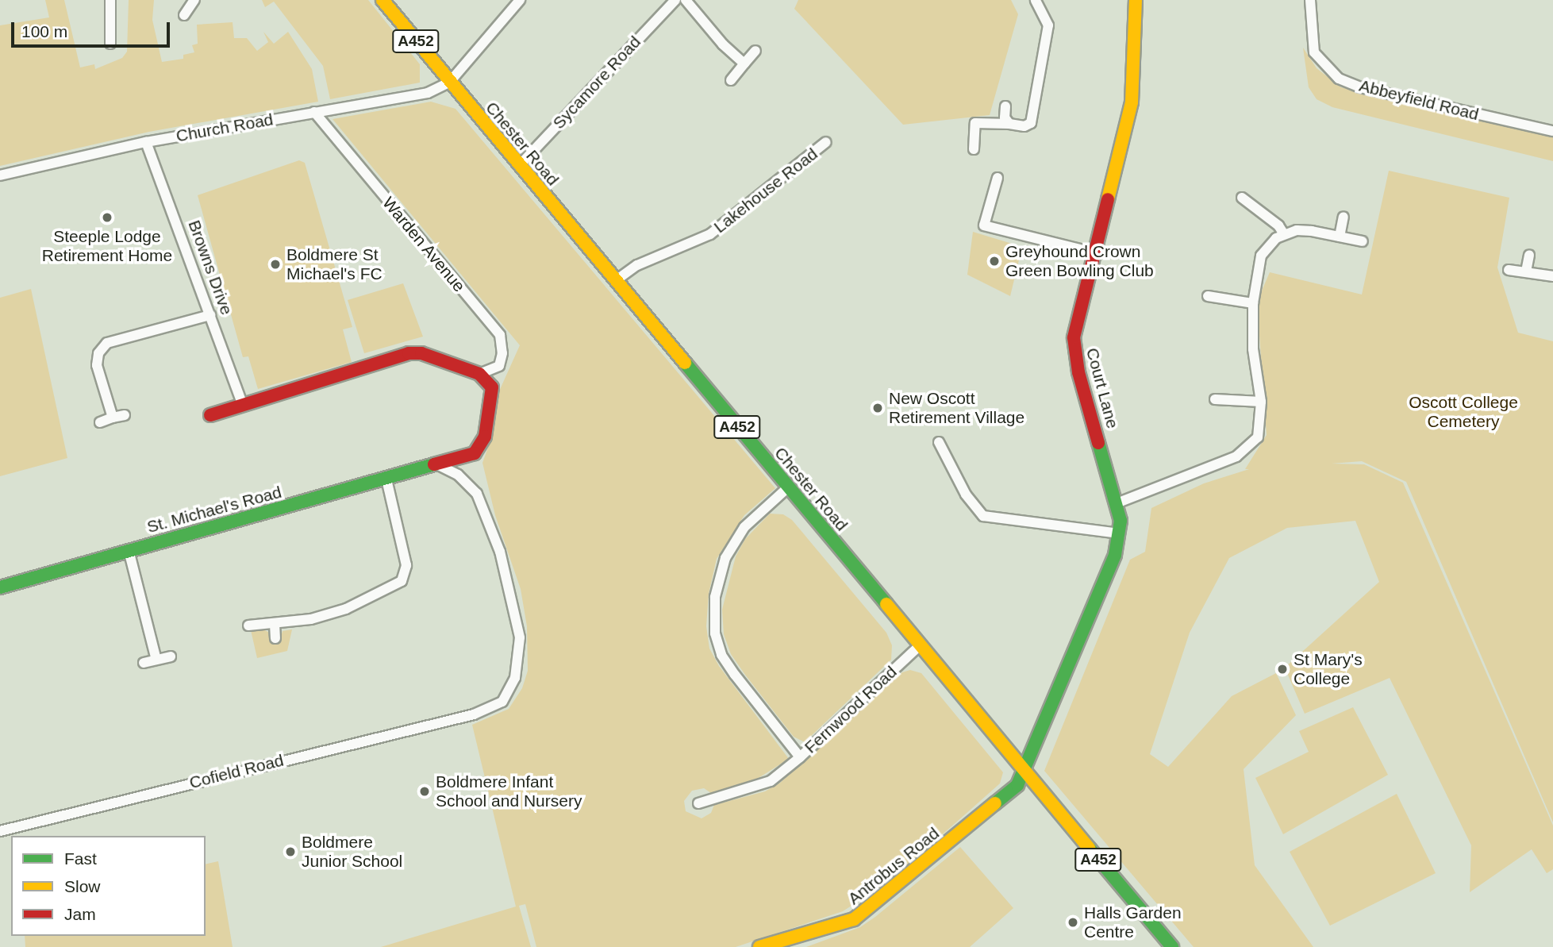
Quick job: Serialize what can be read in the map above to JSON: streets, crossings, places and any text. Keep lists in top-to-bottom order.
{
  "streets": {
    "main road": [
      "A452",
      "Chester Road",
      "Court Lane",
      "St. Michael's Road",
      "Antrobus Road"
    ],
    "street": [
      "Sycamore Road",
      "Abbeyfield Road",
      "Church Road",
      "Lakehouse Road",
      "Warden Avenue",
      "Browns Drive",
      "Fernwood Road",
      "Cofield Road"
    ]
  },
  "crossings": [
    ["Sycamore Road", "Chester Road"],
    ["Church Road", "Chester Road"],
    ["Church Road", "Warden Avenue"],
    ["Church Road", "Browns Drive"],
    ["Chester Road", "Lakehouse Road"],
    ["Chester Road", "Court Lane"],
    ["Chester Road", "Fernwood Road"],
    ["Chester Road", "Antrobus Road"],
    ["Warden Avenue", "St. Michael's Road"],
    ["Court Lane", "Antrobus Road"],
    ["St. Michael's Road", "Cofield Road"]
  ],
  "parks": ["Oscott College Cemetery"],
  "places": [
    "Steeple Lodge Retirement Home",
    "Greyhound Crown Green Bowling Club",
    "Boldmere St Michael's FC",
    "New Oscott Retirement Village",
    "St Mary's College",
    "Boldmere Infant School and Nursery",
    "Boldmere Junior School",
    "Halls Garden Centre"
  ],
  "legend": ["Fast", "Slow", "Jam"],
  "scale_bar": "100 m"
}
